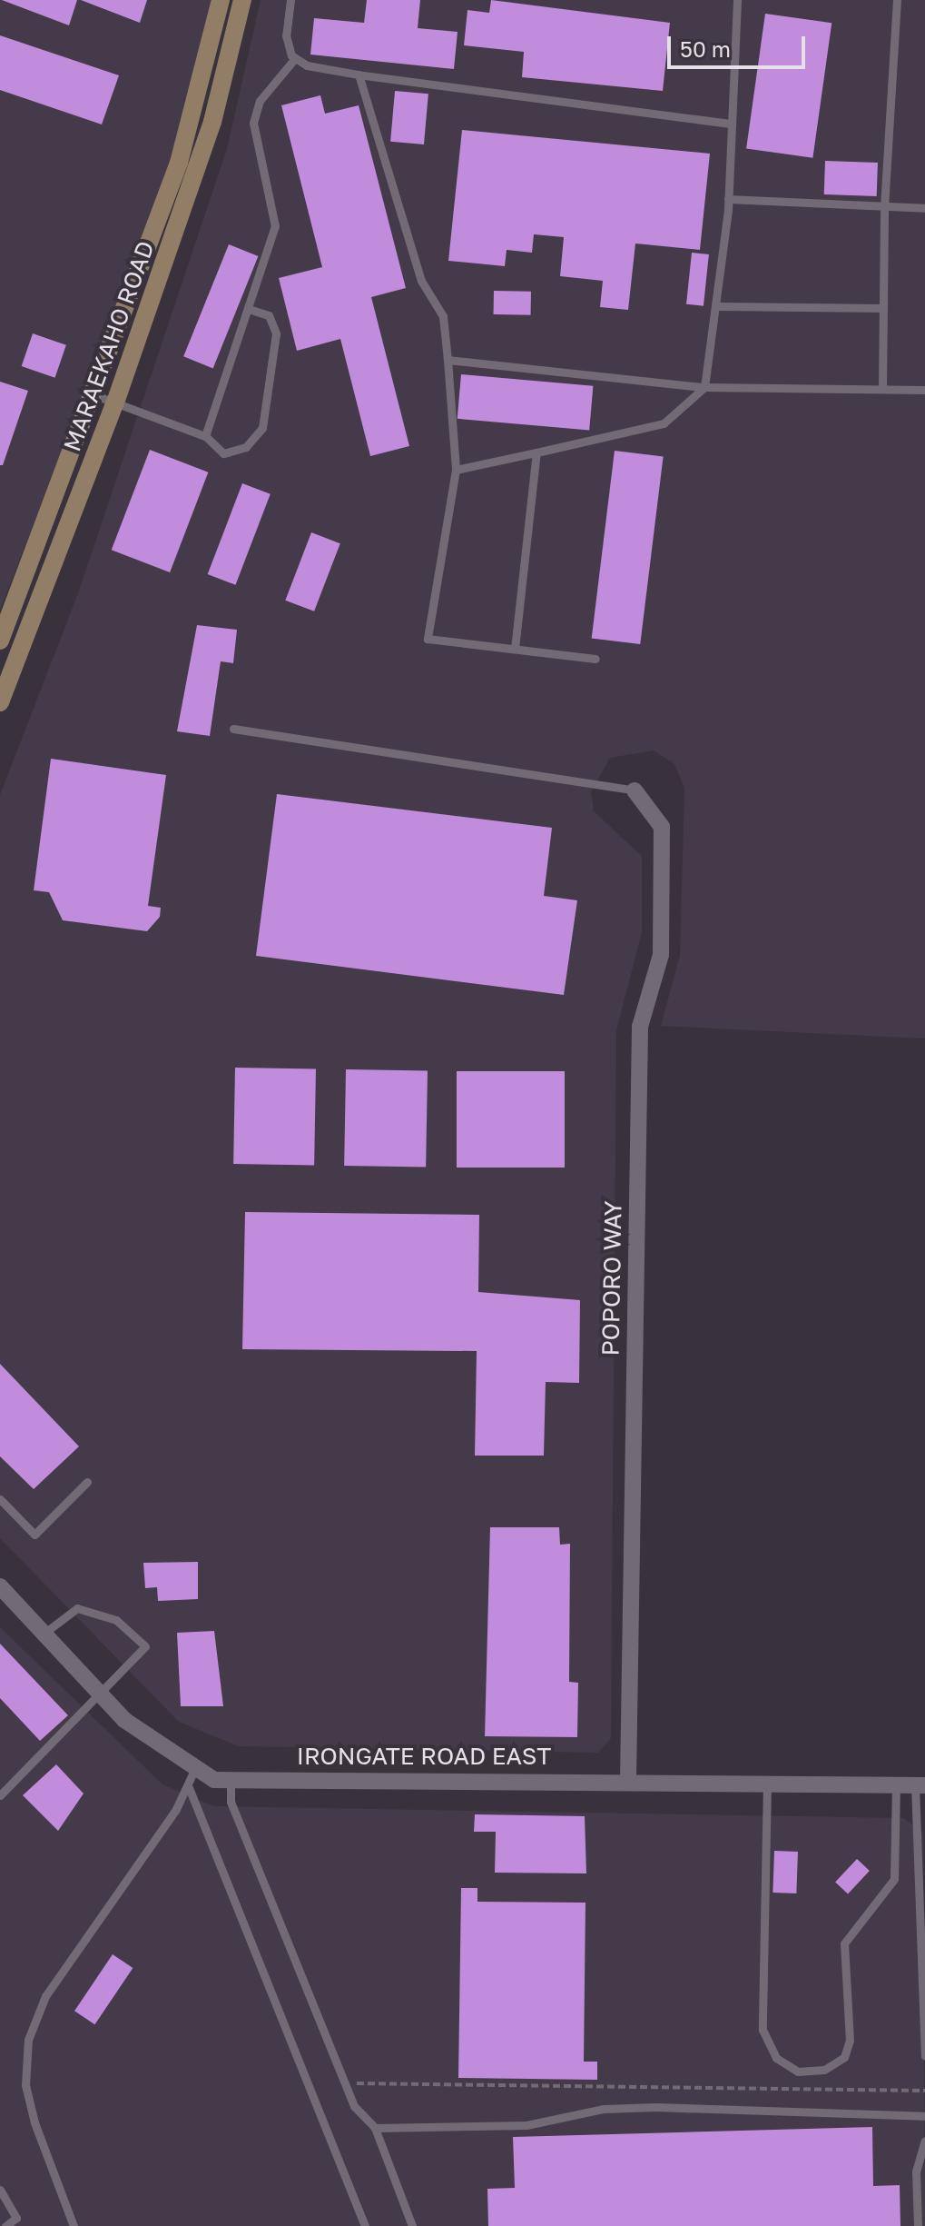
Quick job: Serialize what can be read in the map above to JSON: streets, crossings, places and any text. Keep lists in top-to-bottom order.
{
  "streets": {
    "main road": ["MARAEKAHO ROAD"],
    "street": ["POPORO WAY", "IRONGATE ROAD EAST"]
  },
  "crossings": [
    ["POPORO WAY", "IRONGATE ROAD EAST"]
  ],
  "scale_bar": "50 m"
}
